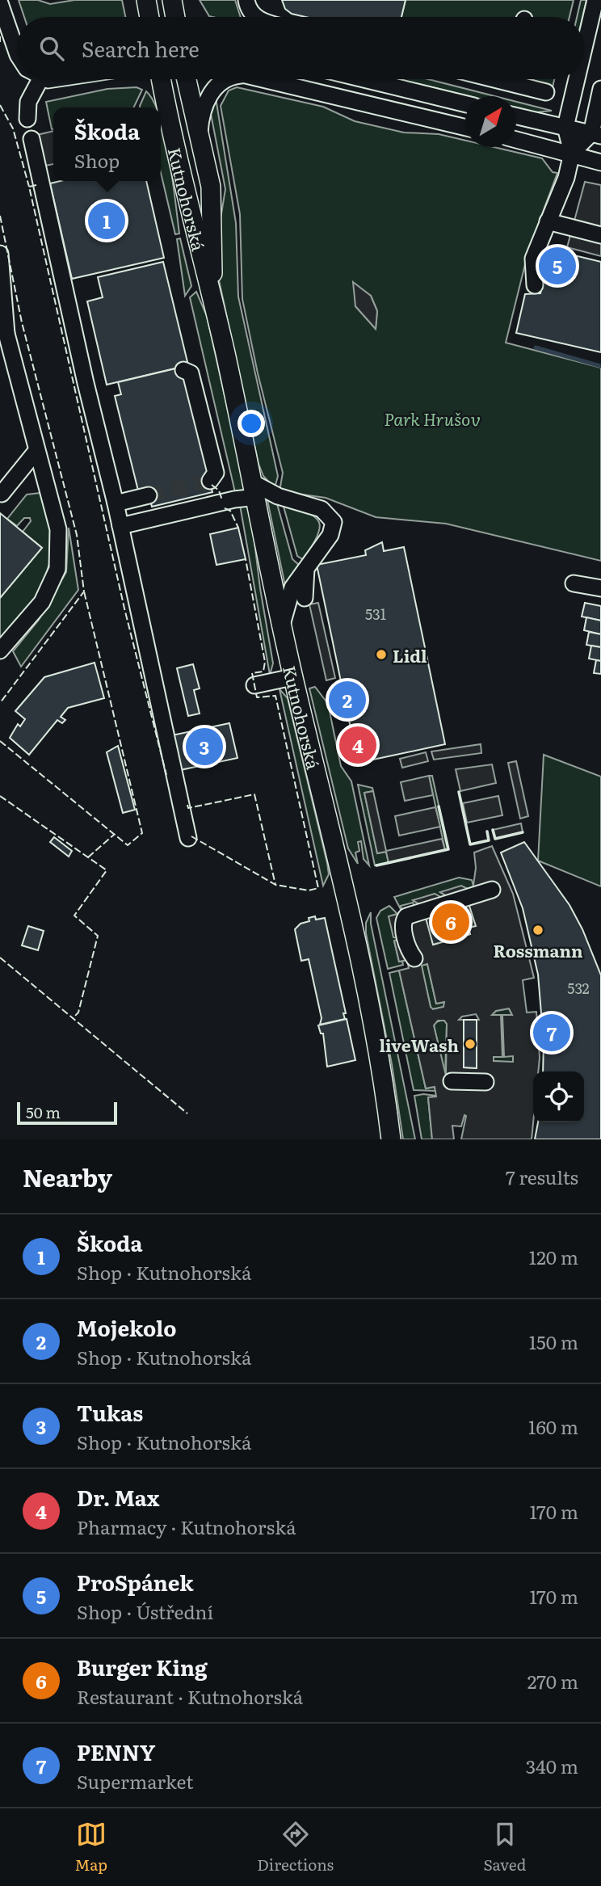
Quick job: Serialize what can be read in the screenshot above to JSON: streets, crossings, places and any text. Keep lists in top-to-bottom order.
{
  "streets": {
    "main road": ["Kutnohorská"]
  },
  "parks": ["Park Hrušov"],
  "places": ["Lidl", "Rossmann", "liveWash"],
  "house_numbers": ["531", "532"],
  "scale_bar": "50 m",
  "north": "top right",
  "page": {
    "search": "Search here",
    "popup": ["Škoda", "Shop"],
    "pins": [
      "1",
      "5",
      "2",
      "4",
      "3",
      "6",
      "7"
    ],
    "scale": "50 m",
    "heading": ["Nearby", "7 results"],
    "list": [
      {
        "mark": "1",
        "name": "Škoda",
        "note": "Shop · Kutnohorská",
        "value": "120 m"
      },
      {
        "mark": "2",
        "name": "Mojekolo",
        "note": "Shop · Kutnohorská",
        "value": "150 m"
      },
      {
        "mark": "3",
        "name": "Tukas",
        "note": "Shop · Kutnohorská",
        "value": "160 m"
      },
      {
        "mark": "4",
        "name": "Dr. Max",
        "note": "Pharmacy · Kutnohorská",
        "value": "170 m"
      },
      {
        "mark": "5",
        "name": "ProSpánek",
        "note": "Shop · Ústřední",
        "value": "170 m"
      },
      {
        "mark": "6",
        "name": "Burger King",
        "note": "Restaurant · Kutnohorská",
        "value": "270 m"
      },
      {
        "mark": "7",
        "name": "PENNY",
        "note": "Supermarket",
        "value": "340 m"
      }
    ],
    "nav": ["Map", "Directions", "Saved"]
  }
}
